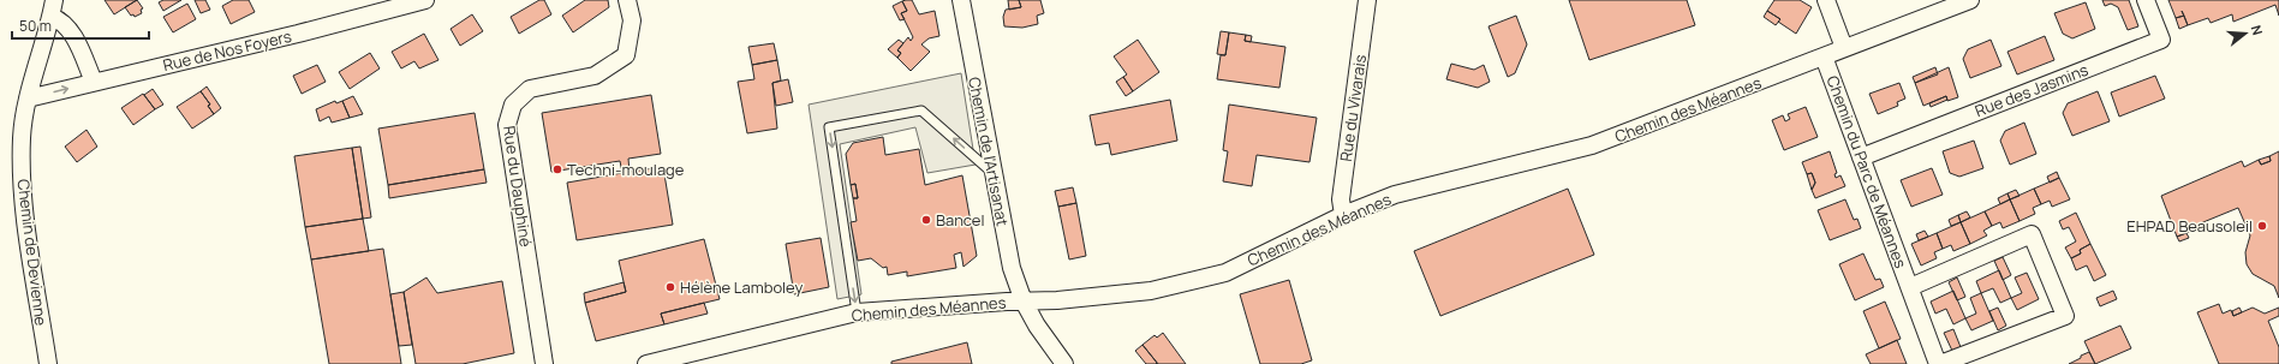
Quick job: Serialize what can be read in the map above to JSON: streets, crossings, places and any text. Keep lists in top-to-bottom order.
{
  "streets": {
    "street": [
      "Rue de Nos Foyers",
      "Rue des Jasmins",
      "Rue du Vivarais",
      "Chemin des Méannes",
      "Chemin de l'Artisanat",
      "Chemin du Parc de Méannes",
      "Rue du Dauphiné",
      "Chemin de Devienne"
    ]
  },
  "crossings": [
    ["Rue de Nos Foyers", "Chemin de Devienne"],
    ["Rue des Jasmins", "Chemin du Parc de Méannes"],
    ["Rue du Vivarais", "Chemin des Méannes"],
    ["Chemin des Méannes", "Chemin de l'Artisanat"],
    ["Chemin des Méannes", "Chemin du Parc de Méannes"]
  ],
  "places": [
    "Techni-moulage",
    "Bancel",
    "EHPAD Beausoleil",
    "Hélène Lamboley"
  ],
  "scale_bar": "50 m",
  "north": "right"
}
